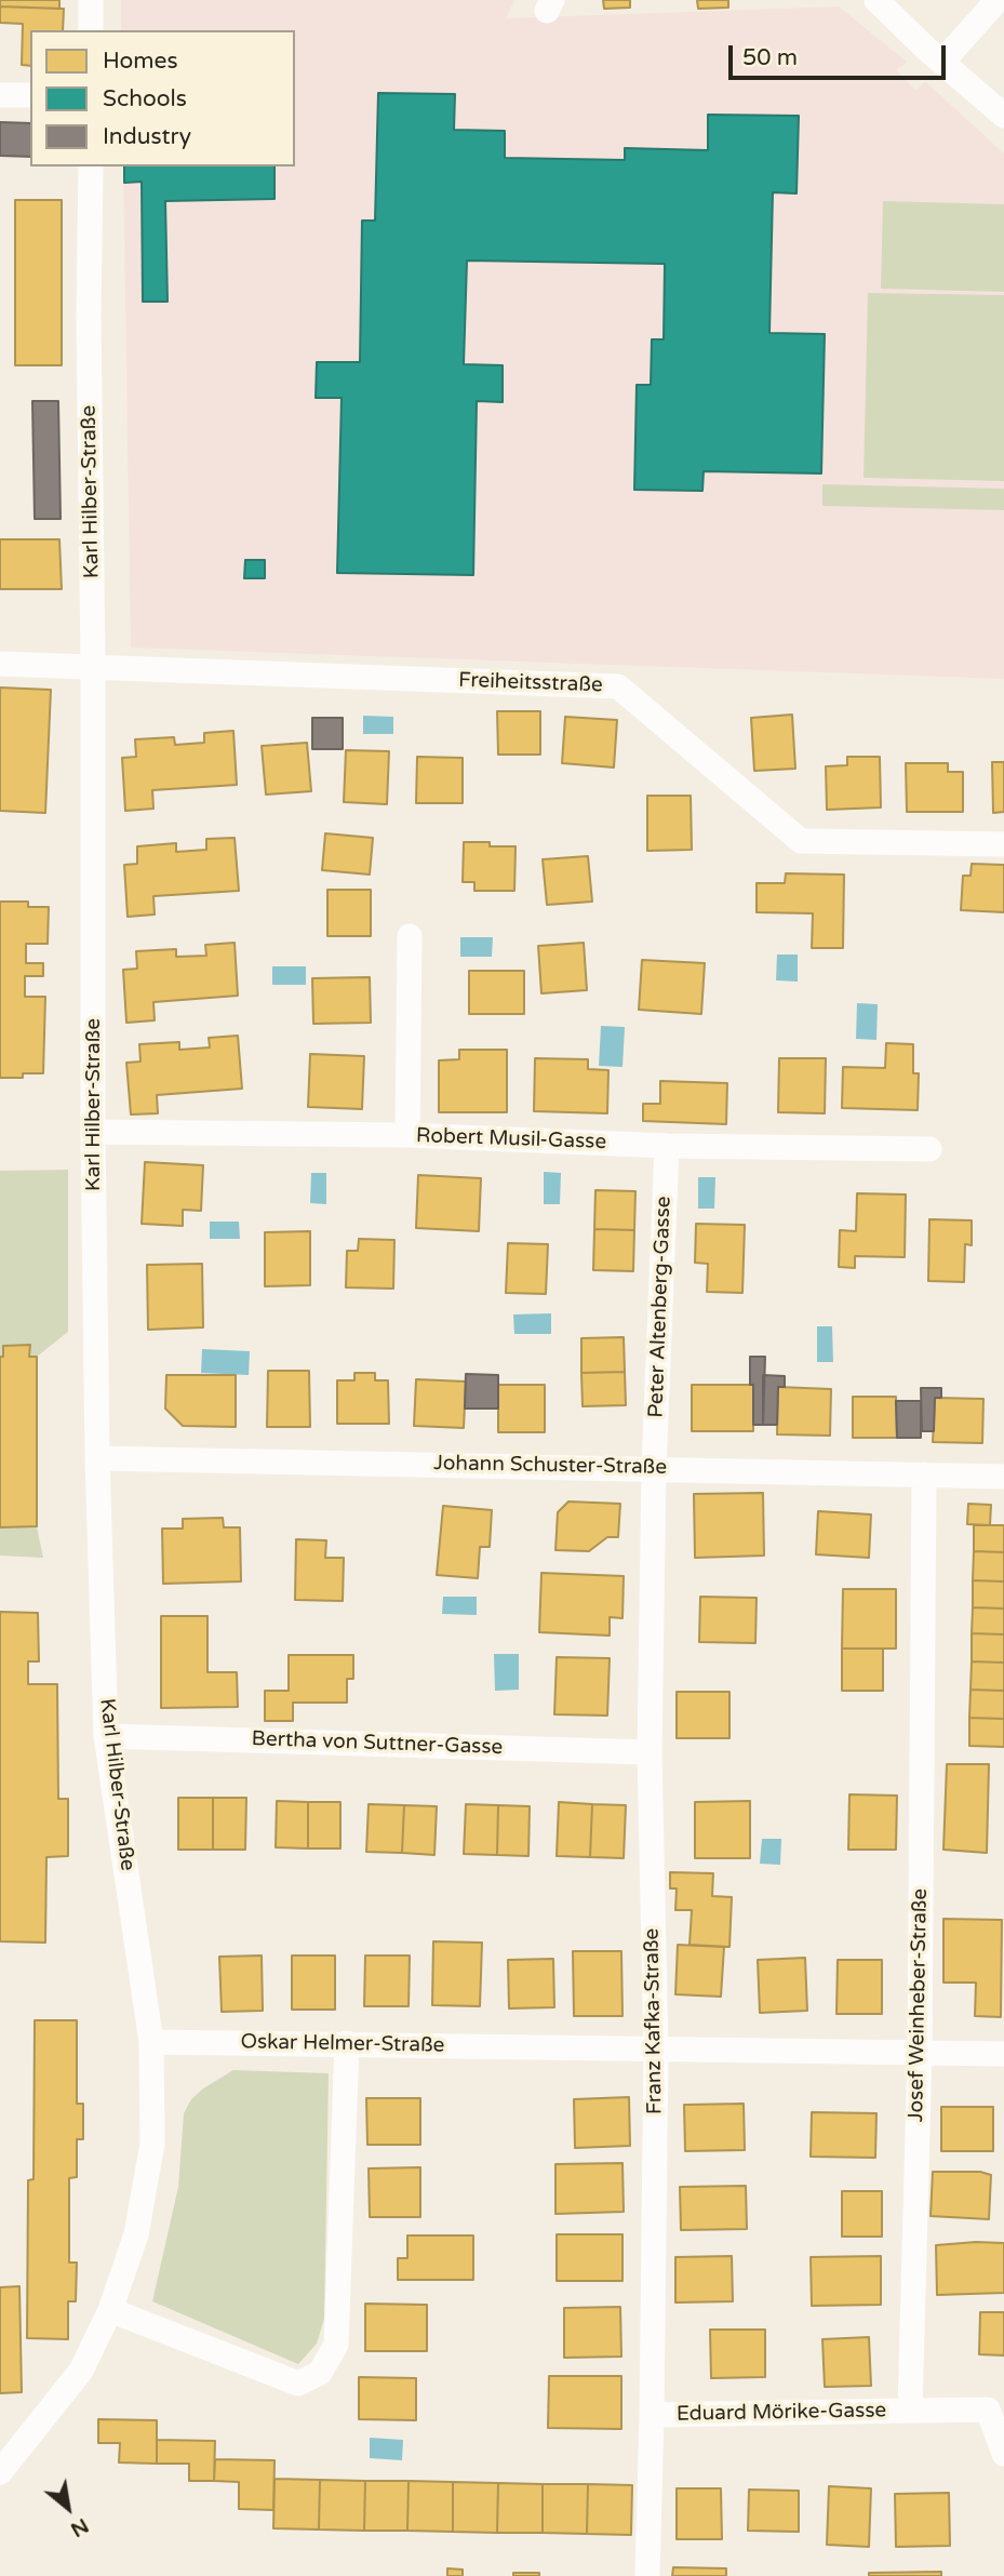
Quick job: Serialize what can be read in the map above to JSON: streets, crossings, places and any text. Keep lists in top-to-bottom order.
{
  "streets": {
    "street": [
      "Karl Hilber-Straße",
      "Freiheitsstraße",
      "Robert Musil-Gasse",
      "Peter Altenberg-Gasse",
      "Johann Schuster-Straße",
      "Bertha von Suttner-Gasse",
      "Josef Weinheber-Straße",
      "Franz Kafka-Straße",
      "Oskar Helmer-Straße",
      "Eduard Mörike-Gasse"
    ]
  },
  "crossings": [
    ["Karl Hilber-Straße", "Freiheitsstraße"],
    ["Karl Hilber-Straße", "Robert Musil-Gasse"],
    ["Karl Hilber-Straße", "Johann Schuster-Straße"],
    ["Karl Hilber-Straße", "Bertha von Suttner-Gasse"],
    ["Karl Hilber-Straße", "Oskar Helmer-Straße"],
    ["Robert Musil-Gasse", "Peter Altenberg-Gasse"],
    ["Peter Altenberg-Gasse", "Johann Schuster-Straße"],
    ["Peter Altenberg-Gasse", "Franz Kafka-Straße"],
    ["Johann Schuster-Straße", "Josef Weinheber-Straße"],
    ["Johann Schuster-Straße", "Franz Kafka-Straße"],
    ["Bertha von Suttner-Gasse", "Franz Kafka-Straße"],
    ["Josef Weinheber-Straße", "Oskar Helmer-Straße"],
    ["Josef Weinheber-Straße", "Eduard Mörike-Gasse"],
    ["Franz Kafka-Straße", "Oskar Helmer-Straße"],
    ["Franz Kafka-Straße", "Eduard Mörike-Gasse"]
  ],
  "legend": ["Homes", "Schools", "Industry"],
  "scale_bar": "50 m",
  "north": "bottom right"
}
